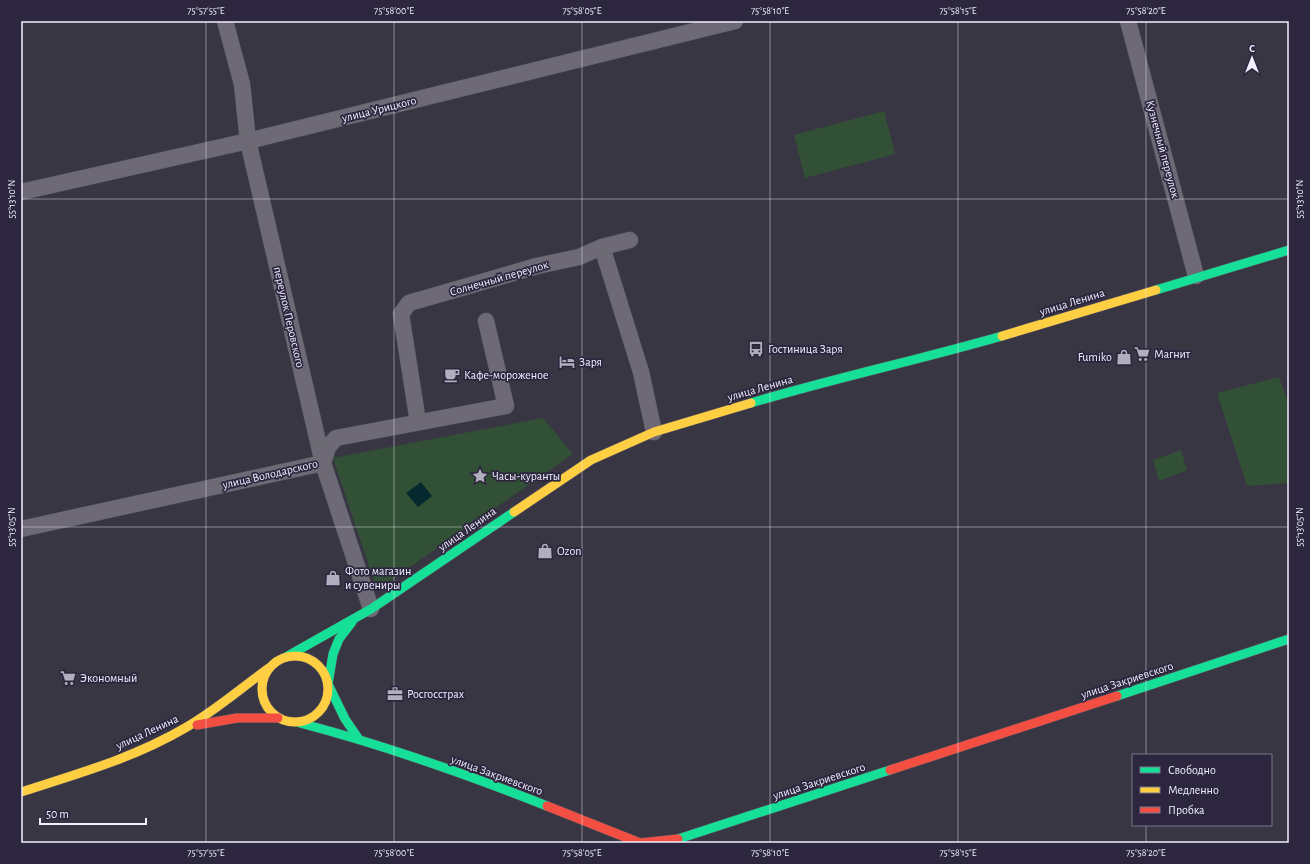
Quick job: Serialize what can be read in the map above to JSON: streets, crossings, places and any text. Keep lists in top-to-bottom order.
{
  "streets": {
    "main road": ["улица Ленина", "улица Закриевского"],
    "street": [
      "улица Урицкого",
      "Кузнечный переулок",
      "Солнечный переулок",
      "переулок Перовского",
      "улица Володарского"
    ]
  },
  "crossings": [
    ["улица Урицкого", "переулок Перовского"],
    ["Кузнечный переулок", "улица Ленина"],
    ["Солнечный переулок", "улица Володарского"],
    ["улица Ленина", "переулок Перовского"],
    ["улица Ленина", "улица Закриевского"],
    ["переулок Перовского", "улица Володарского"]
  ],
  "places": {
    "bus stop": ["Гостиница Заря"],
    "supermarket": ["Магнит", "Экономный"],
    "shop": ["Fumiko", "Ozon", "Фото магазин и сувениры"],
    "hotel": ["Заря"],
    "cafe": ["Кафе-мороженое"],
    "place": ["Часы-куранты"],
    "office": ["Росгосстрах"]
  },
  "legend": ["Свободно", "Медленно", "Пробка"],
  "scale_bar": "50 m",
  "north": "top",
  "coordinates": [
    "75°57'55\"E",
    "75°58'00\"E",
    "75°58'05\"E",
    "75°58'10\"E",
    "75°58'15\"E",
    "75°58'20\"E",
    "55°13'10\"N",
    "55°13'05\"N"
  ]
}
